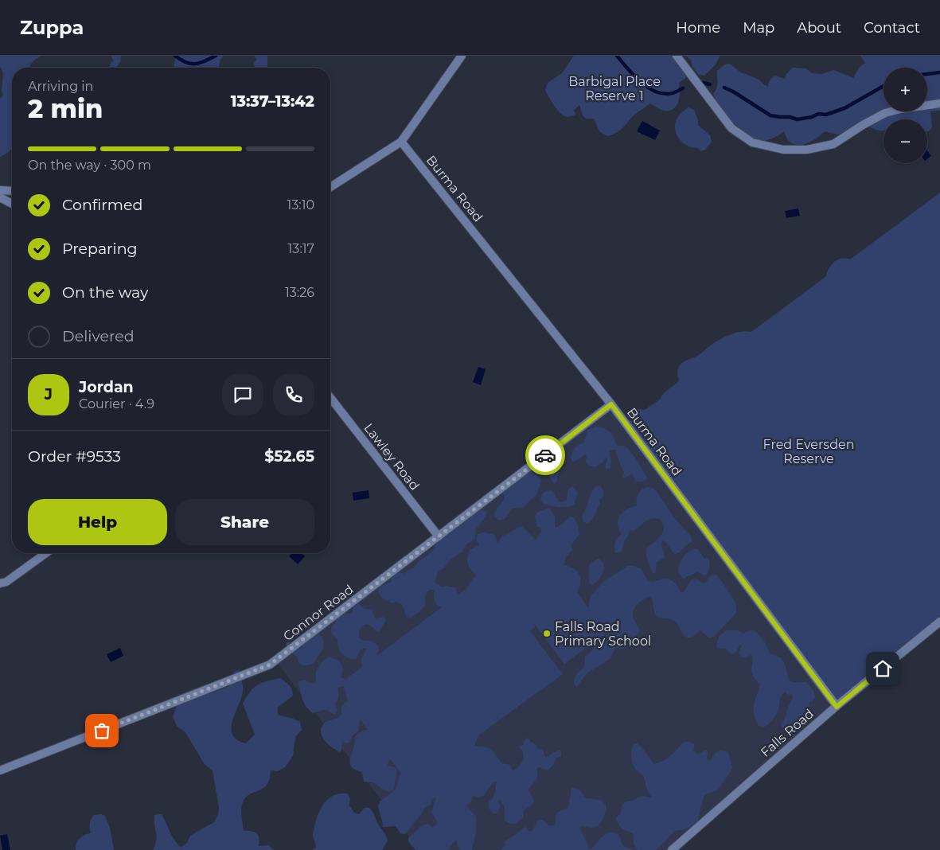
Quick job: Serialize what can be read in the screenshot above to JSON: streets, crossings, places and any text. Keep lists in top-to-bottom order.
{
  "streets": {
    "street": [
      "Burma Road",
      "Lawley Road",
      "Connor Road",
      "Falls Road"
    ]
  },
  "crossings": [
    ["Burma Road", "Connor Road"],
    ["Burma Road", "Falls Road"],
    ["Lawley Road", "Connor Road"]
  ],
  "parks": ["Barbigal Place Reserve 1", "Fred Eversden Reserve"],
  "places": ["Falls Road Primary School"],
  "page": {
    "header": "Zuppa",
    "nav": [
      "Home",
      "Map",
      "About",
      "Contact"
    ],
    "map_buttons": ["+", "−"],
    "heading": ["2 min", "Arriving in", "13:37–13:42"],
    "panel": [
      "Jordan",
      "Courier · 4.9",
      "Order #9533",
      "$52.65"
    ],
    "bar": "On the way · 300 m",
    "list": [
      ["Confirmed", "13:10"],
      ["Preparing", "13:17"],
      ["On the way", "13:26"],
      "Delivered"
    ],
    "round": "J",
    "buttons": ["Help", "Share"]
  }
}
